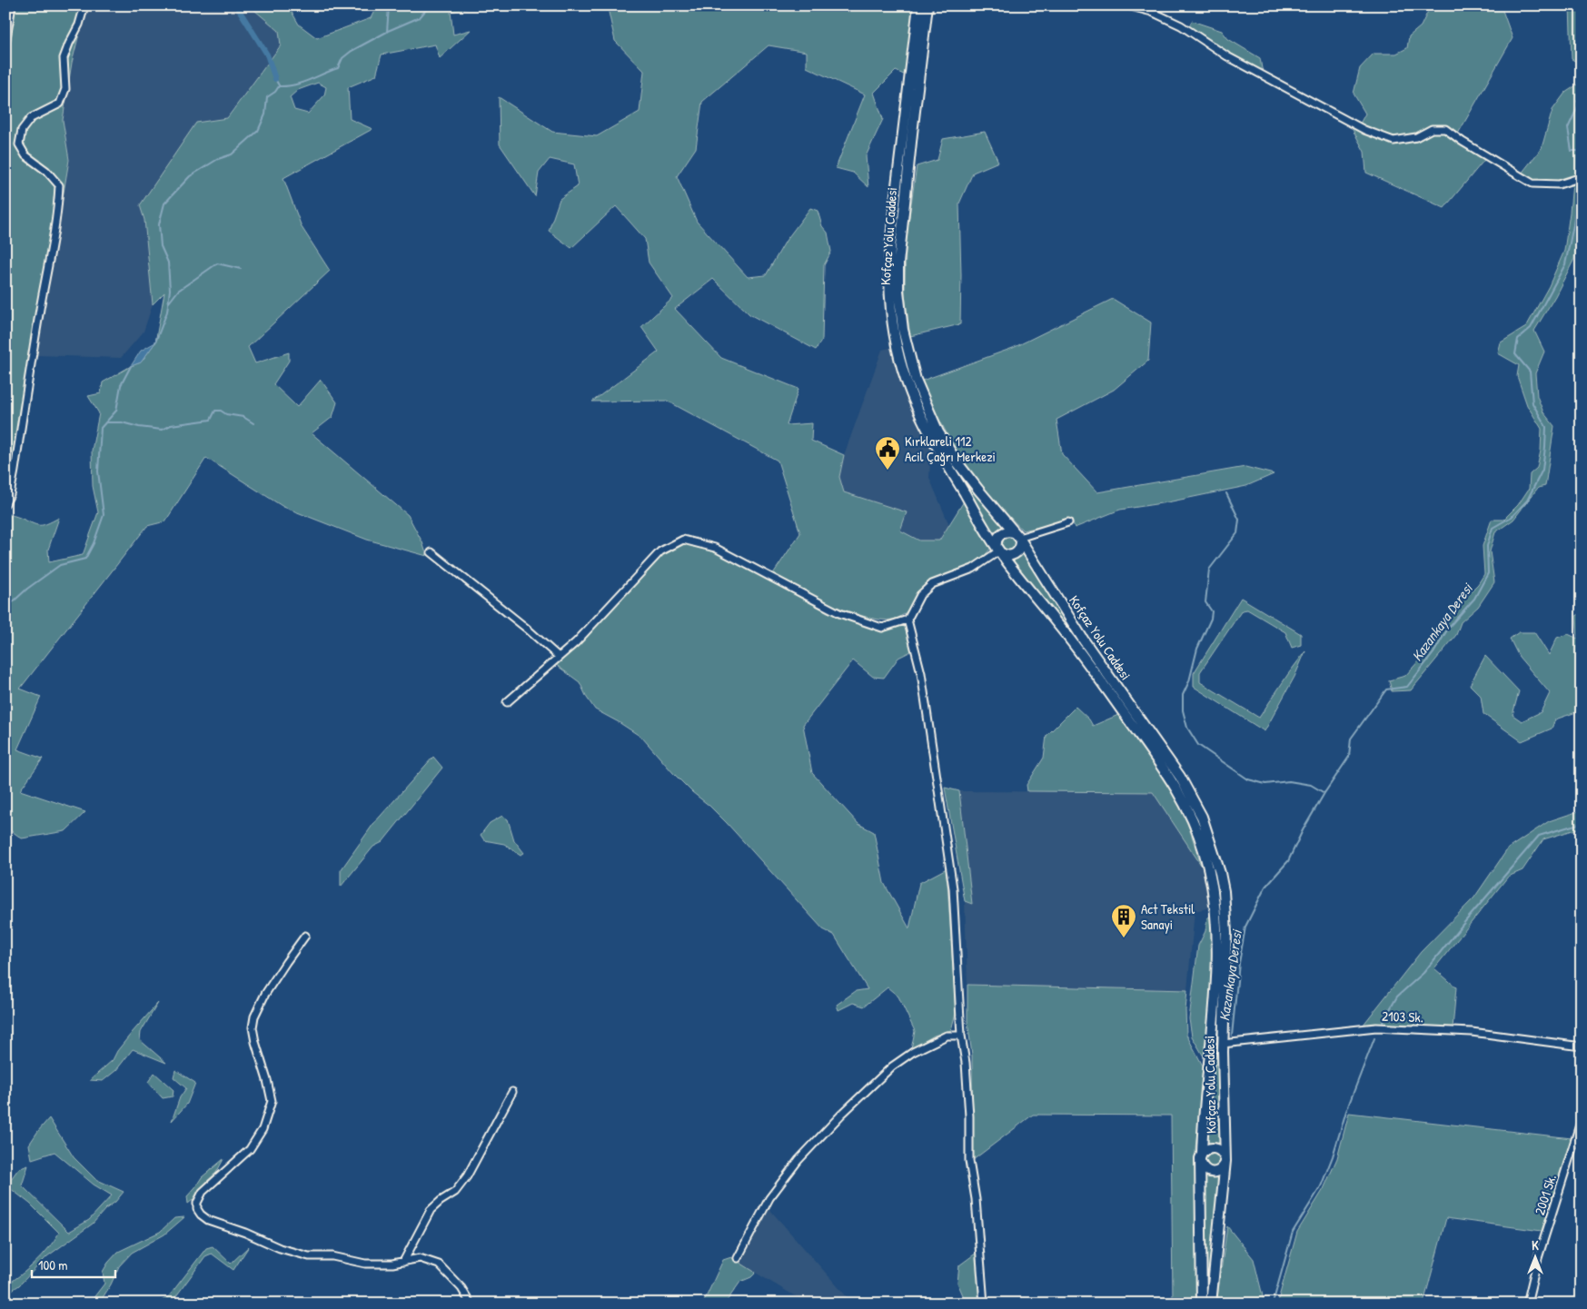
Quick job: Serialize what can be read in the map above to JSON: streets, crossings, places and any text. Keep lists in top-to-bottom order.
{
  "streets": {
    "main road": ["Kofçaz Yolu Caddesi"],
    "street": ["2103 Sk.", "2001 Sk."]
  },
  "crossings": [
    ["Kofçaz Yolu Caddesi", "2103 Sk."]
  ],
  "water": ["Kazankaya Deresi"],
  "places": {
    "public building": ["Kırklareli 112 Acil Çağrı Merkezi"],
    "building": ["Act Tekstil Sanayi"]
  },
  "scale_bar": "100 m",
  "north": "top"
}
